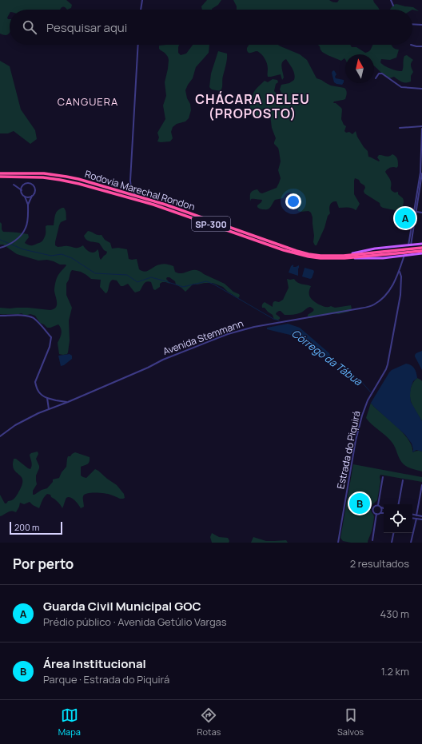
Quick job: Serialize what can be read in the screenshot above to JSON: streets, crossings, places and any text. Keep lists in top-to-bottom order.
{
  "streets": {
    "highway": ["Rodovia Marechal Rondon", "SP-300"],
    "street": ["Avenida Stemmann", "Estrada do Piquirá"]
  },
  "crossings": [
    ["Avenida Stemmann", "Estrada do Piquirá"]
  ],
  "districts": ["CHÁCARA DELEU (PROPOSTO)", "CANGUERA"],
  "water": ["Córrego da Tábua"],
  "scale_bar": "200 m",
  "north": "top",
  "page": {
    "search": "Pesquisar aqui",
    "pins": ["A", "B"],
    "scale": "200 m",
    "heading": ["Por perto", "2 resultados"],
    "list": [
      {
        "mark": "A",
        "name": "Guarda Civil Municipal GOC",
        "note": "Prédio público · Avenida Getúlio Vargas",
        "value": "430 m"
      },
      {
        "mark": "B",
        "name": "Área Institucional",
        "note": "Parque · Estrada do Piquirá",
        "value": "1.2 km"
      }
    ],
    "nav": ["Mapa", "Rotas", "Salvos"]
  }
}
